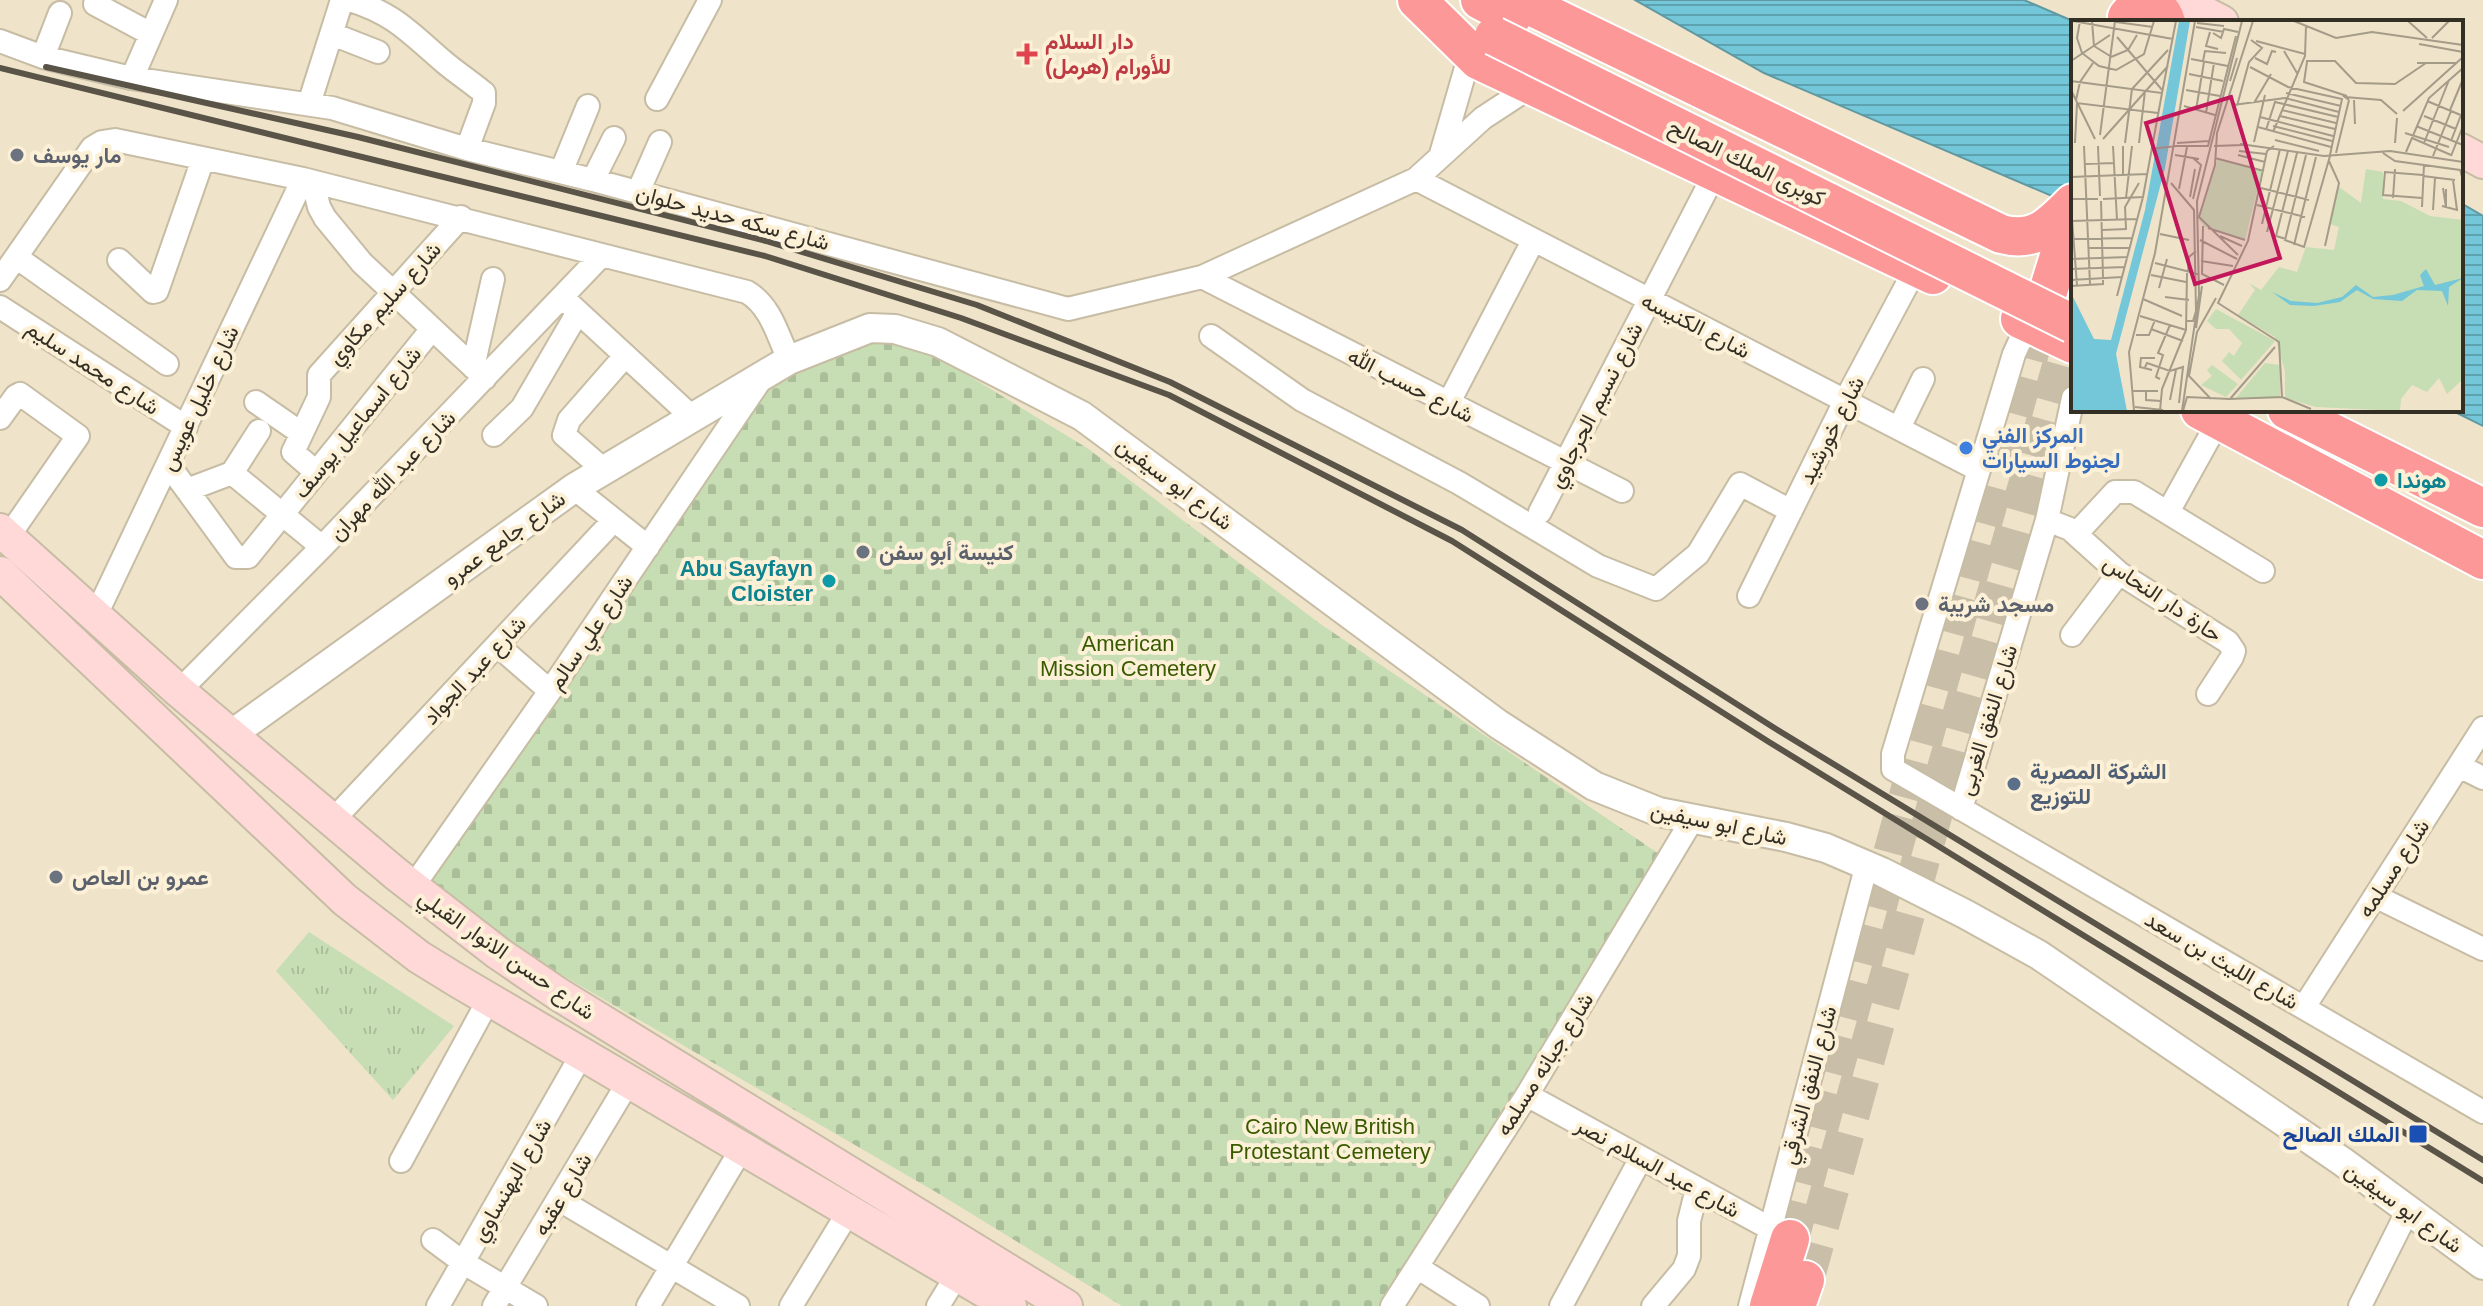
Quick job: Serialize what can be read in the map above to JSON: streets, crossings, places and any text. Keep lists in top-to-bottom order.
{
  "streets": {
    "highway": ["كوبرى الملك الصالح"],
    "main road": ["شارع حسن الانوار القبلي"],
    "street": [
      "شارع سكه حديد حلوان",
      "شارع سليم مكاوي",
      "شارع الكنيسه",
      "شارع محمد سليم",
      "شارع حسب الله",
      "شارع خليل عويس",
      "شارع نسيم الجرجاوي",
      "شارع اسماعيل يوسف",
      "شارع خورشيد",
      "شارع عبد الله مهران",
      "شارع ابو سيفين",
      "شارع جامع عمرو",
      "حارة دار النحاس",
      "شارع علي سالم",
      "شارع عبد الجواد",
      "شارع النفق الغربى",
      "شارع مسلمه",
      "شارع الليث بن سعد",
      "شارع جبانه مسلمه",
      "شارع النفق الشرقي",
      "شارع عبد السلام نصر",
      "شارع البهنساوي",
      "شارع عقبه"
    ]
  },
  "crossings": [
    ["شارع سكه حديد حلوان", "شارع الكنيسه"],
    ["شارع سكه حديد حلوان", "شارع حسب الله"],
    ["شارع الكنيسه", "شارع نسيم الجرجاوي"],
    ["شارع الكنيسه", "شارع خورشيد"],
    ["شارع الكنيسه", "شارع الليث بن سعد"],
    ["شارع محمد سليم", "شارع خليل عويس"],
    ["شارع حسب الله", "شارع نسيم الجرجاوي"],
    ["شارع خليل عويس", "شارع حسن الانوار القبلي"],
    ["شارع عبد الله مهران", "شارع حسن الانوار القبلي"],
    ["شارع ابو سيفين", "شارع جامع عمرو"],
    ["شارع ابو سيفين", "شارع جبانه مسلمه"],
    ["شارع ابو سيفين", "شارع النفق الشرقي"],
    ["شارع جامع عمرو", "شارع علي سالم"],
    ["شارع جامع عمرو", "شارع حسن الانوار القبلي"],
    ["حارة دار النحاس", "شارع النفق الغربى"],
    ["شارع علي سالم", "شارع حسن الانوار القبلي"],
    ["شارع عبد الجواد", "شارع حسن الانوار القبلي"],
    ["شارع النفق الغربى", "شارع الليث بن سعد"],
    ["شارع مسلمه", "شارع الليث بن سعد"],
    ["شارع حسن الانوار القبلي", "شارع البهنساوي"],
    ["شارع حسن الانوار القبلي", "شارع عقبه"],
    ["شارع جبانه مسلمه", "شارع عبد السلام نصر"],
    ["شارع النفق الشرقي", "شارع عبد السلام نصر"]
  ],
  "parks": ["American Mission Cemetery", "Cairo New British Protestant Cemetery"],
  "places": {
    "health": ["دار السلام للأورام (هرمل)"],
    "other": [
      "مار يوسف",
      "المركز الفني لجنوط السيارات",
      "هوندا",
      "كنيسة أبو سفن",
      "Abu Sayfayn Cloister",
      "مسجد شريبة",
      "الشركة المصرية للتوزيع",
      "عمرو بن العاص"
    ],
    "transit": ["الملك الصالح"]
  }
}
